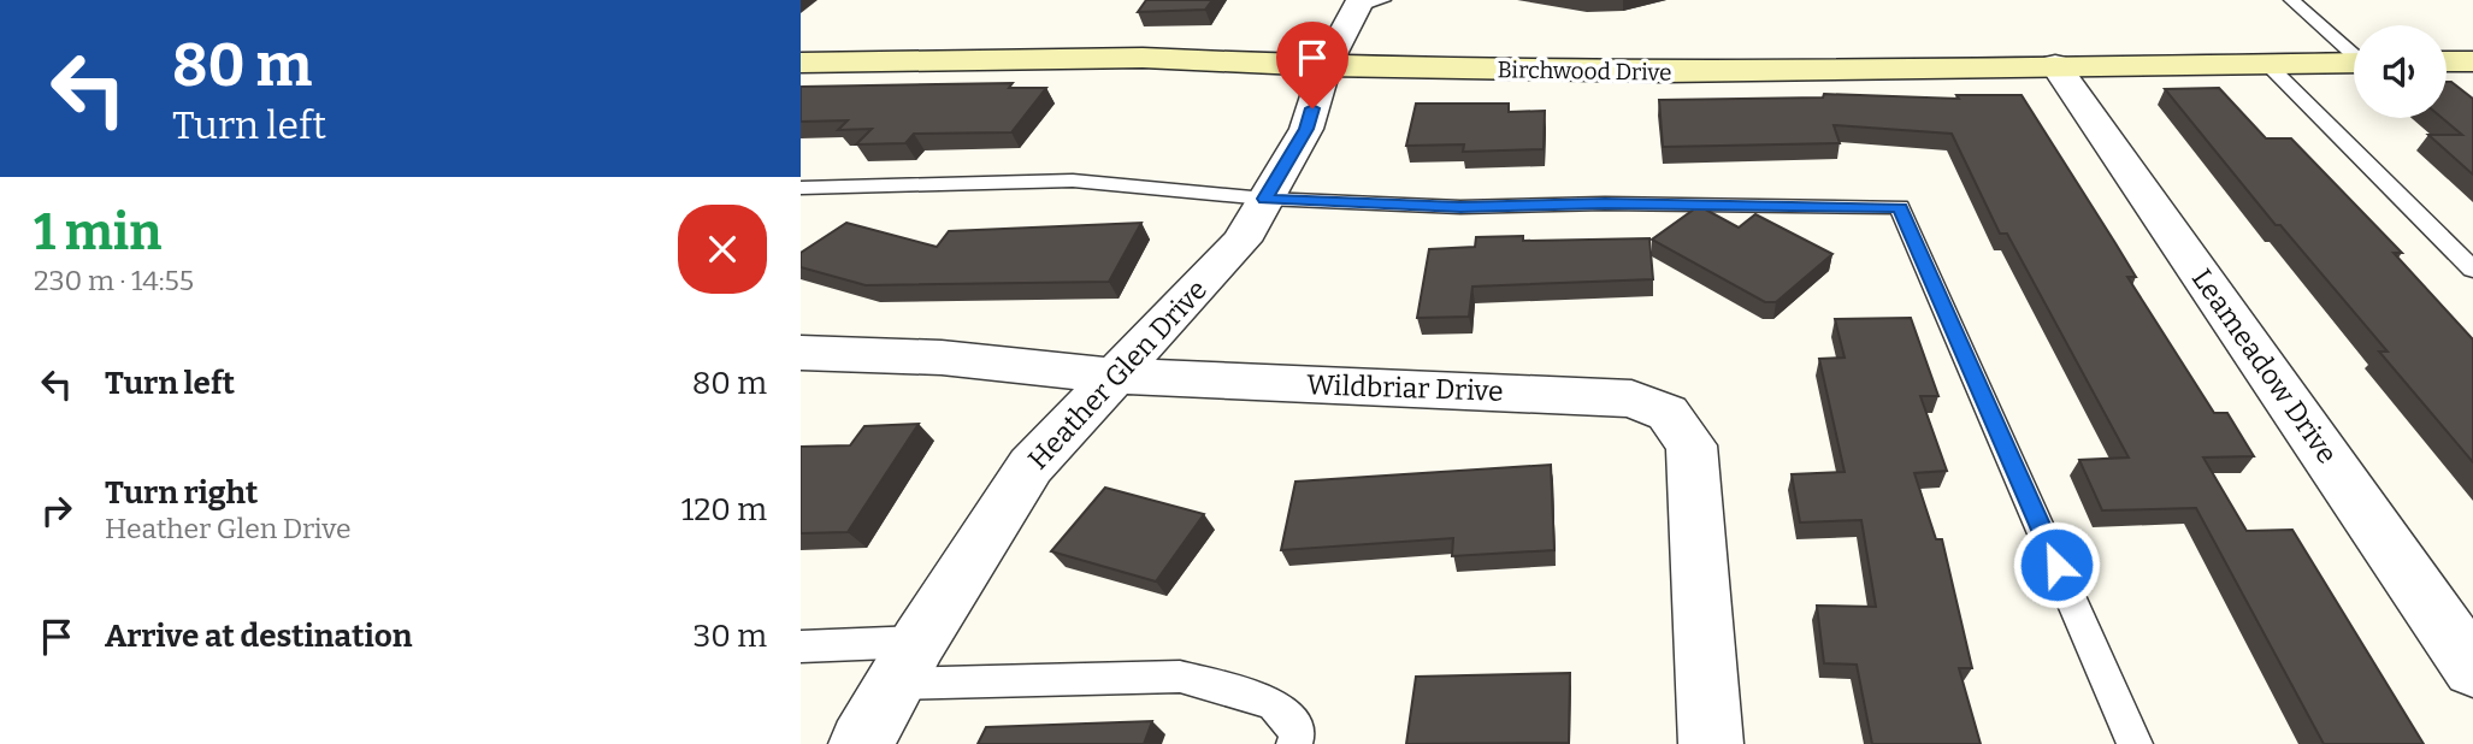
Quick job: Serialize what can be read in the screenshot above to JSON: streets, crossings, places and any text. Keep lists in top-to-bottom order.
{
  "streets": {
    "street": [
      "Birchwood Drive",
      "Leameadow Drive",
      "Heather Glen Drive",
      "Wildbriar Drive"
    ]
  },
  "crossings": [
    ["Birchwood Drive", "Leameadow Drive"],
    ["Birchwood Drive", "Heather Glen Drive"],
    ["Heather Glen Drive", "Wildbriar Drive"]
  ],
  "page": {
    "turn": ["80 m", "Turn left"],
    "heading": ["1 min", "230 m · 14:55"],
    "list": [
      {
        "name": "Turn left",
        "value": "80 m"
      },
      {
        "name": "Turn right",
        "note": "Heather Glen Drive",
        "value": "120 m"
      },
      {
        "name": "Arrive at destination",
        "value": "30 m"
      }
    ]
  }
}
